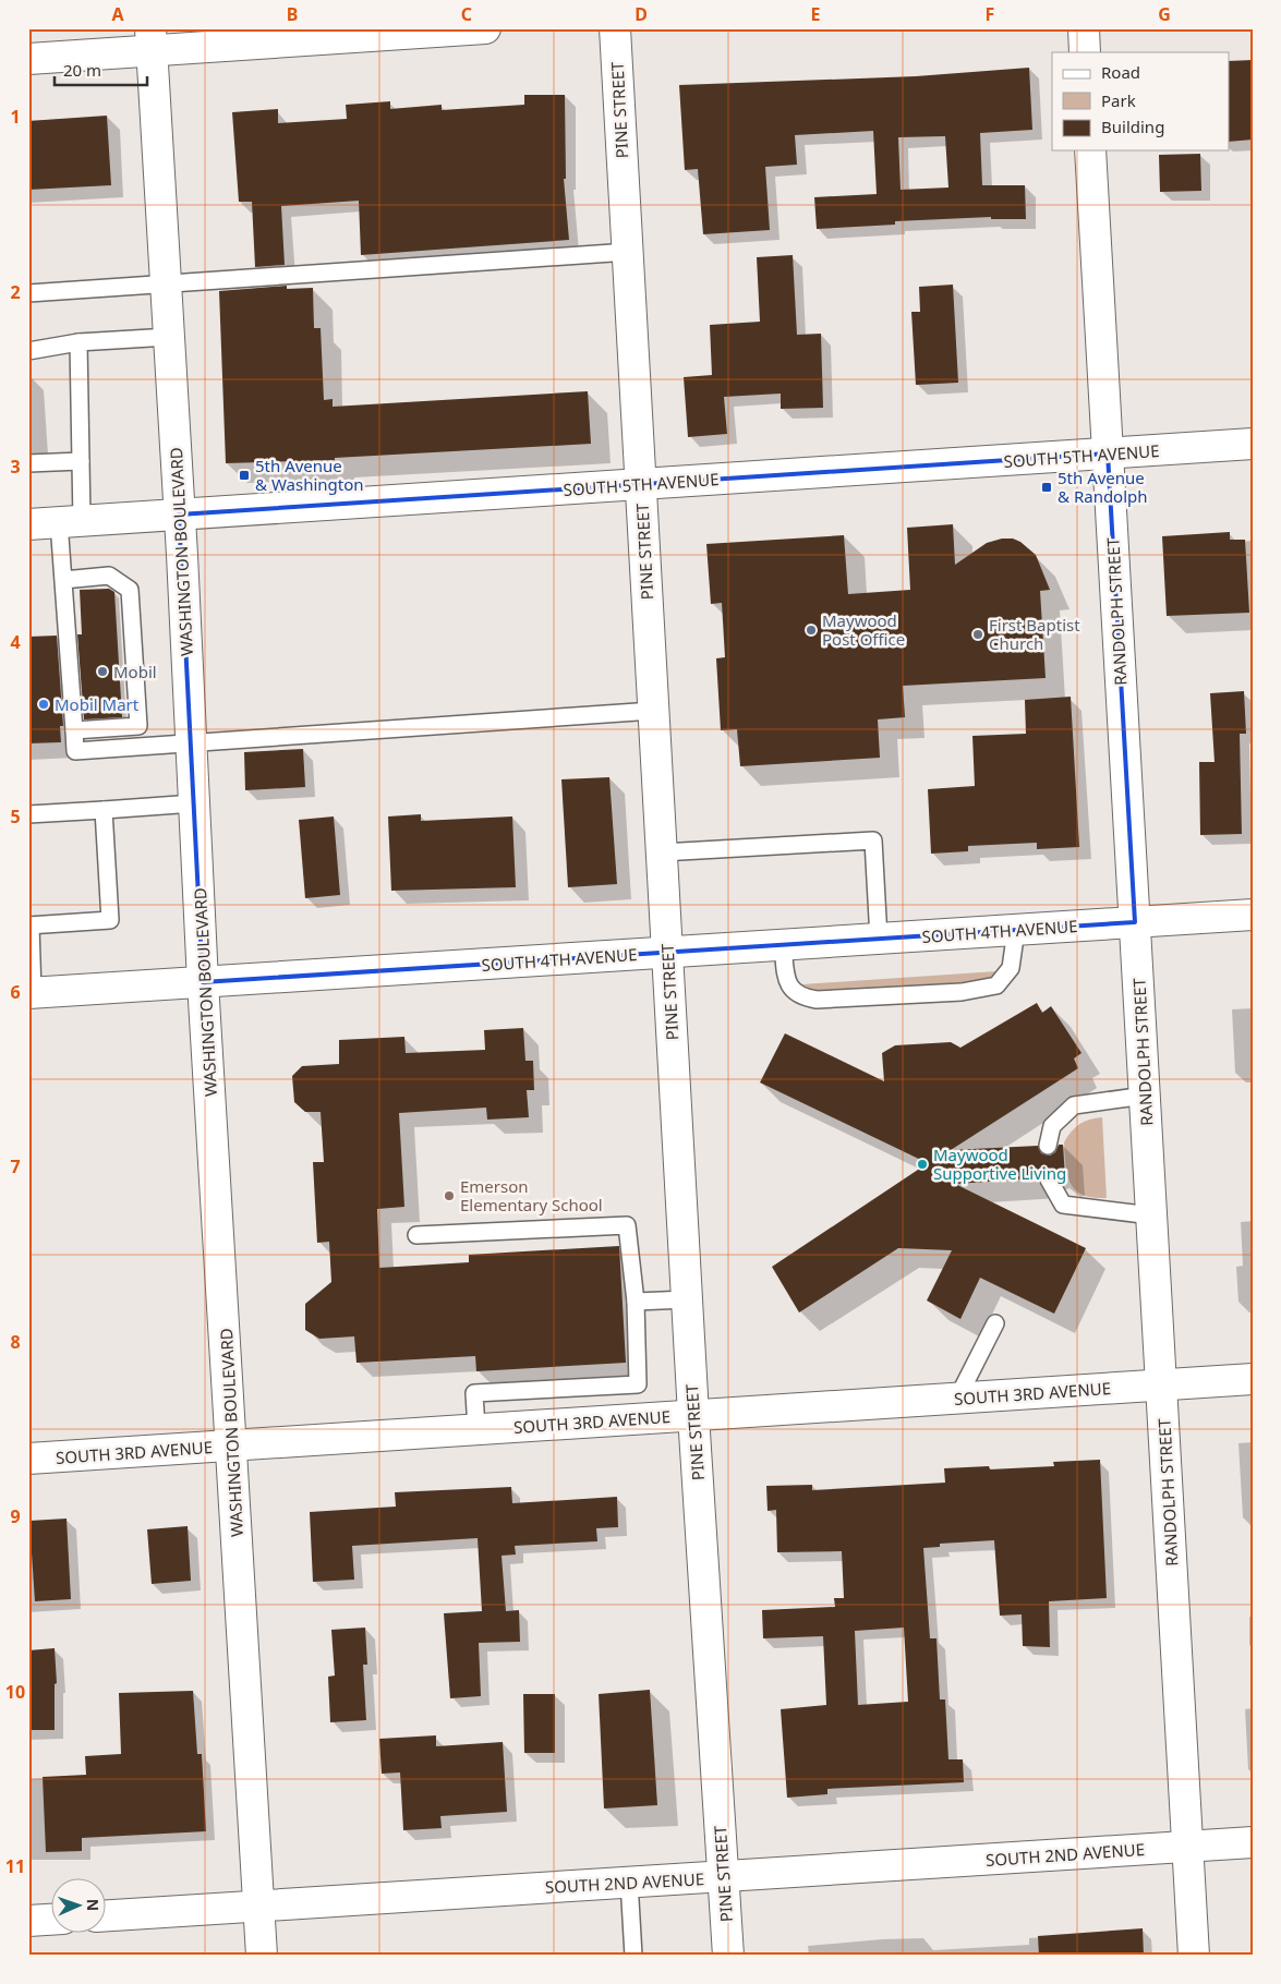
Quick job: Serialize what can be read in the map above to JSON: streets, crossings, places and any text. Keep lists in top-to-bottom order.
{
  "streets": {
    "street": [
      "PINE STREET",
      "SOUTH 5TH AVENUE",
      "WASHINGTON BOULEVARD",
      "RANDOLPH STREET",
      "SOUTH 4TH AVENUE",
      "SOUTH 3RD AVENUE",
      "SOUTH 2ND AVENUE"
    ]
  },
  "crossings": [
    ["PINE STREET", "SOUTH 5TH AVENUE"],
    ["PINE STREET", "SOUTH 4TH AVENUE"],
    ["PINE STREET", "SOUTH 3RD AVENUE"],
    ["PINE STREET", "SOUTH 2ND AVENUE"],
    ["SOUTH 5TH AVENUE", "WASHINGTON BOULEVARD"],
    ["SOUTH 5TH AVENUE", "RANDOLPH STREET"],
    ["WASHINGTON BOULEVARD", "SOUTH 4TH AVENUE"],
    ["WASHINGTON BOULEVARD", "SOUTH 3RD AVENUE"],
    ["WASHINGTON BOULEVARD", "SOUTH 2ND AVENUE"],
    ["RANDOLPH STREET", "SOUTH 4TH AVENUE"],
    ["RANDOLPH STREET", "SOUTH 3RD AVENUE"],
    ["RANDOLPH STREET", "SOUTH 2ND AVENUE"]
  ],
  "places": {
    "transit": ["5th Avenue & Washington", "5th Avenue & Randolph"],
    "other": [
      "Maywood Post Office",
      "First Baptist Church",
      "Mobil",
      "Mobil Mart",
      "Maywood Supportive Living",
      "Emerson Elementary School"
    ]
  },
  "legend": ["Road", "Park", "Building"],
  "scale_bar": "20 m",
  "north": "right",
  "grid": {
    "columns": [
      "A",
      "B",
      "C",
      "D",
      "E",
      "F",
      "G"
    ],
    "rows": [
      "1",
      "2",
      "3",
      "4",
      "5",
      "6",
      "7",
      "8",
      "9",
      "10",
      "11"
    ]
  }
}
